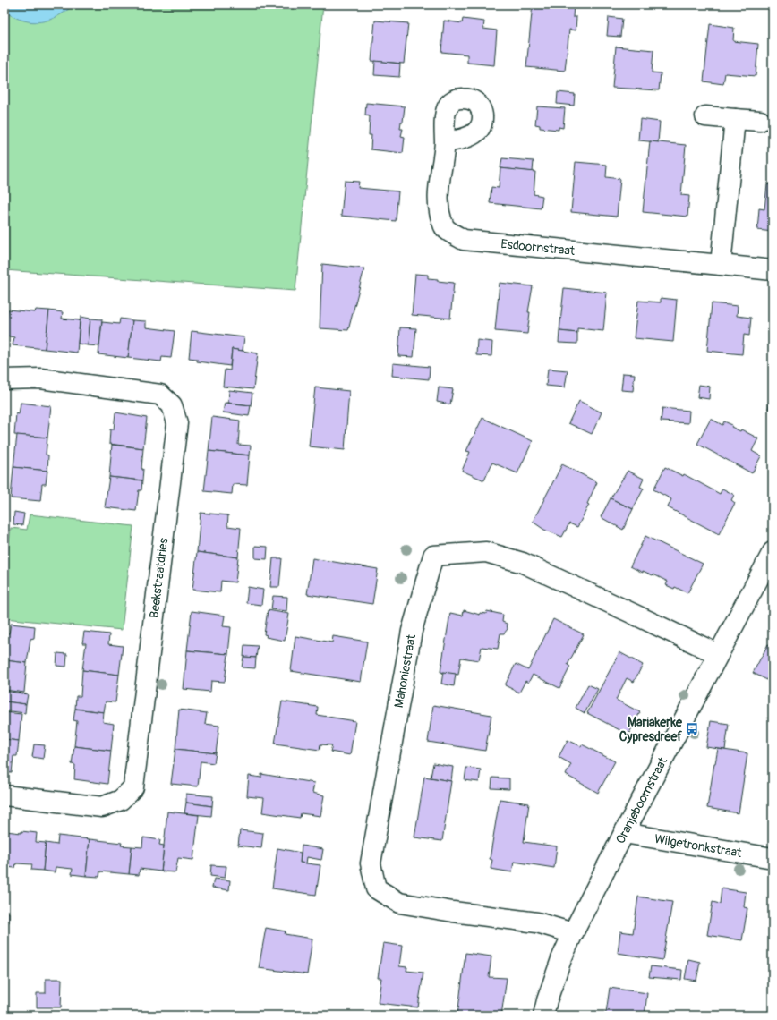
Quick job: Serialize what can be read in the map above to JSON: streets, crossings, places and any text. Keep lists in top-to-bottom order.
{
  "streets": {
    "street": [
      "Esdoornstraat",
      "Beekstraatdries",
      "Mahoniestraat",
      "Oranjeboomstraat",
      "Wilgetronkstraat"
    ]
  },
  "crossings": [
    ["Mahoniestraat", "Oranjeboomstraat"],
    ["Oranjeboomstraat", "Wilgetronkstraat"]
  ],
  "places": {
    "bus stop": ["Mariakerke Cypresdreef"]
  }
}
